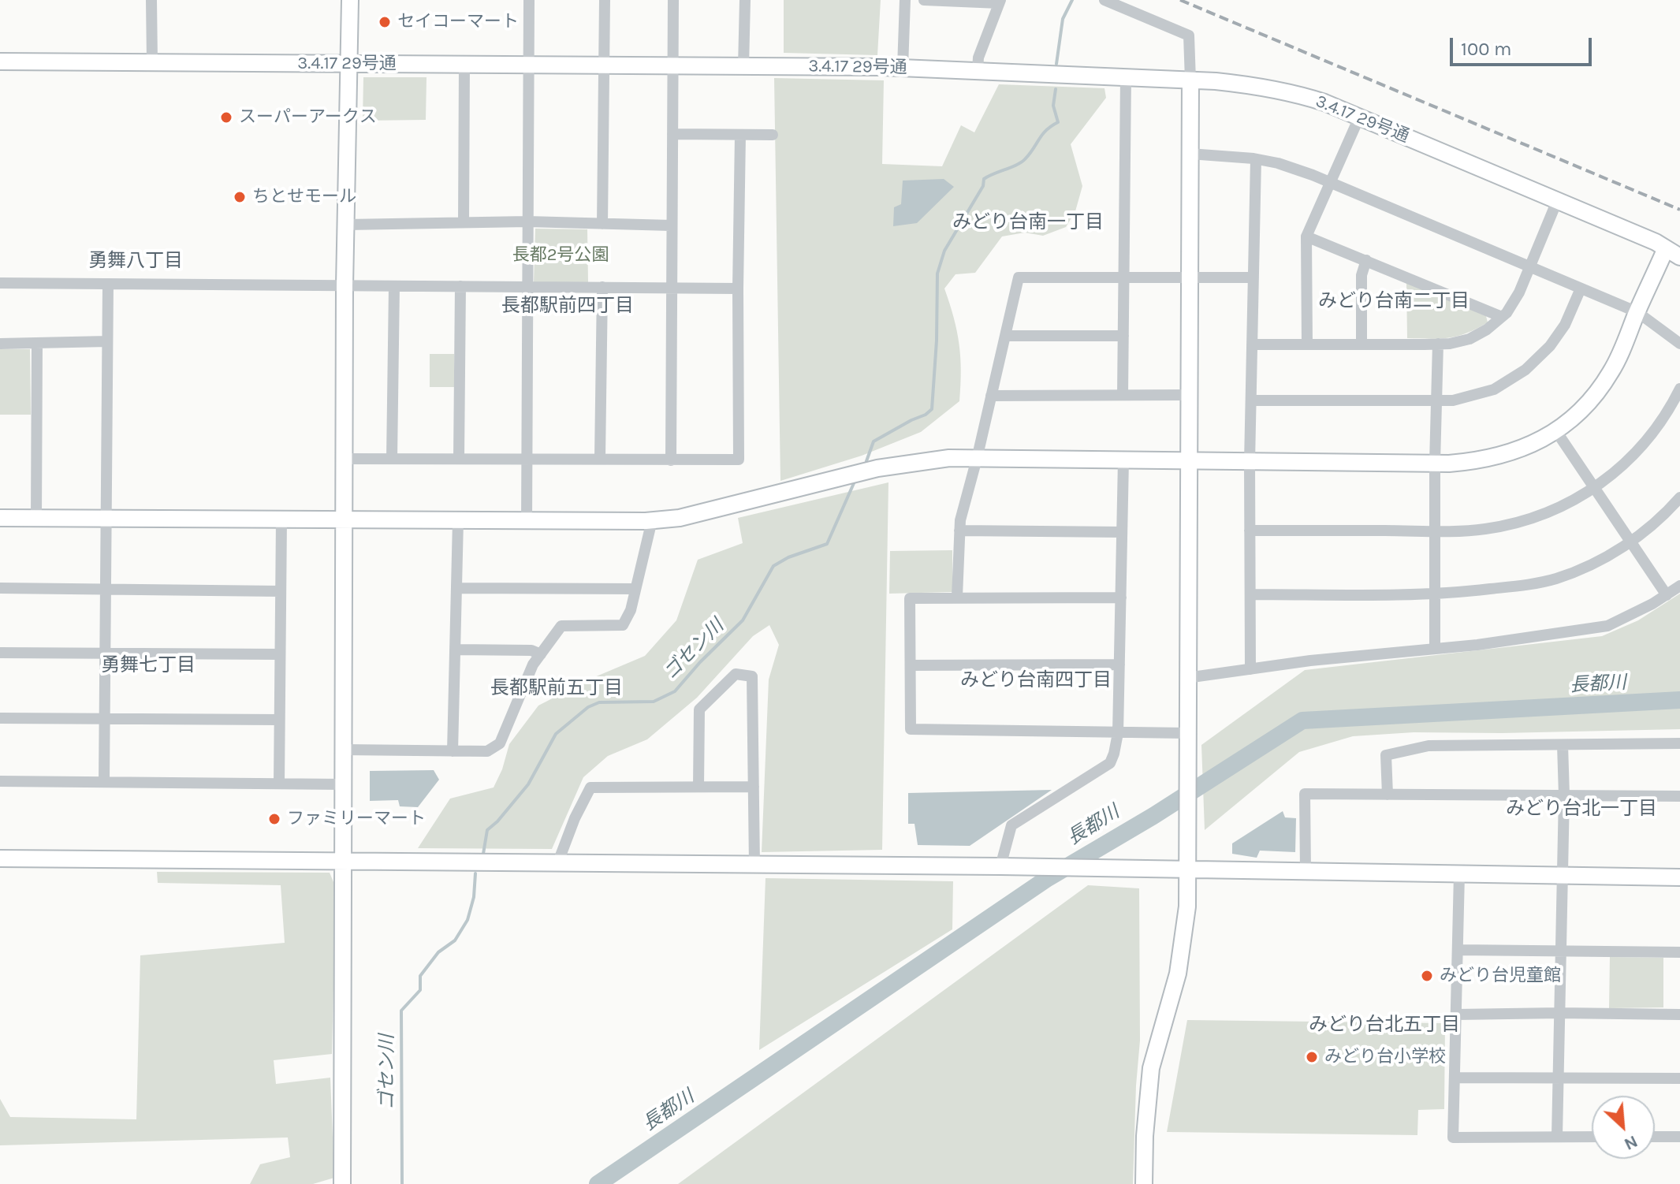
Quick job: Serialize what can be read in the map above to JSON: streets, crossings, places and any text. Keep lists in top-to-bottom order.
{
  "streets": {
    "street": ["3.4.17 29号通"]
  },
  "districts": [
    "みどり台南一丁目",
    "勇舞八丁目",
    "みどり台南二丁目",
    "長都駅前四丁目",
    "勇舞七丁目",
    "みどり台南四丁目",
    "長都駅前五丁目",
    "みどり台北一丁目",
    "みどり台北五丁目"
  ],
  "water": ["ゴセン川", "長都川"],
  "parks": ["長都2号公園"],
  "places": [
    "セイコーマート",
    "スーパーアークス",
    "ちとせモール",
    "ファミリーマート",
    "みどり台児童館",
    "みどり台小学校"
  ],
  "scale_bar": "100 m",
  "north": "bottom right"
}
